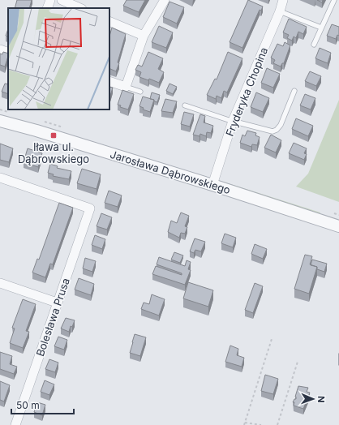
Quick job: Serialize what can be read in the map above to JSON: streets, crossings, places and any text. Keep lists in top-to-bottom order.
{
  "streets": {
    "street": ["Fryderyka Chopina", "Jarosława Dąbrowskiego", "Bolesława Prusa"]
  },
  "crossings": [
    ["Fryderyka Chopina", "Jarosława Dąbrowskiego"]
  ],
  "places": {
    "transit": ["Iława ul. Dąbrowskiego"]
  },
  "scale_bar": "50 m",
  "north": "right"
}
